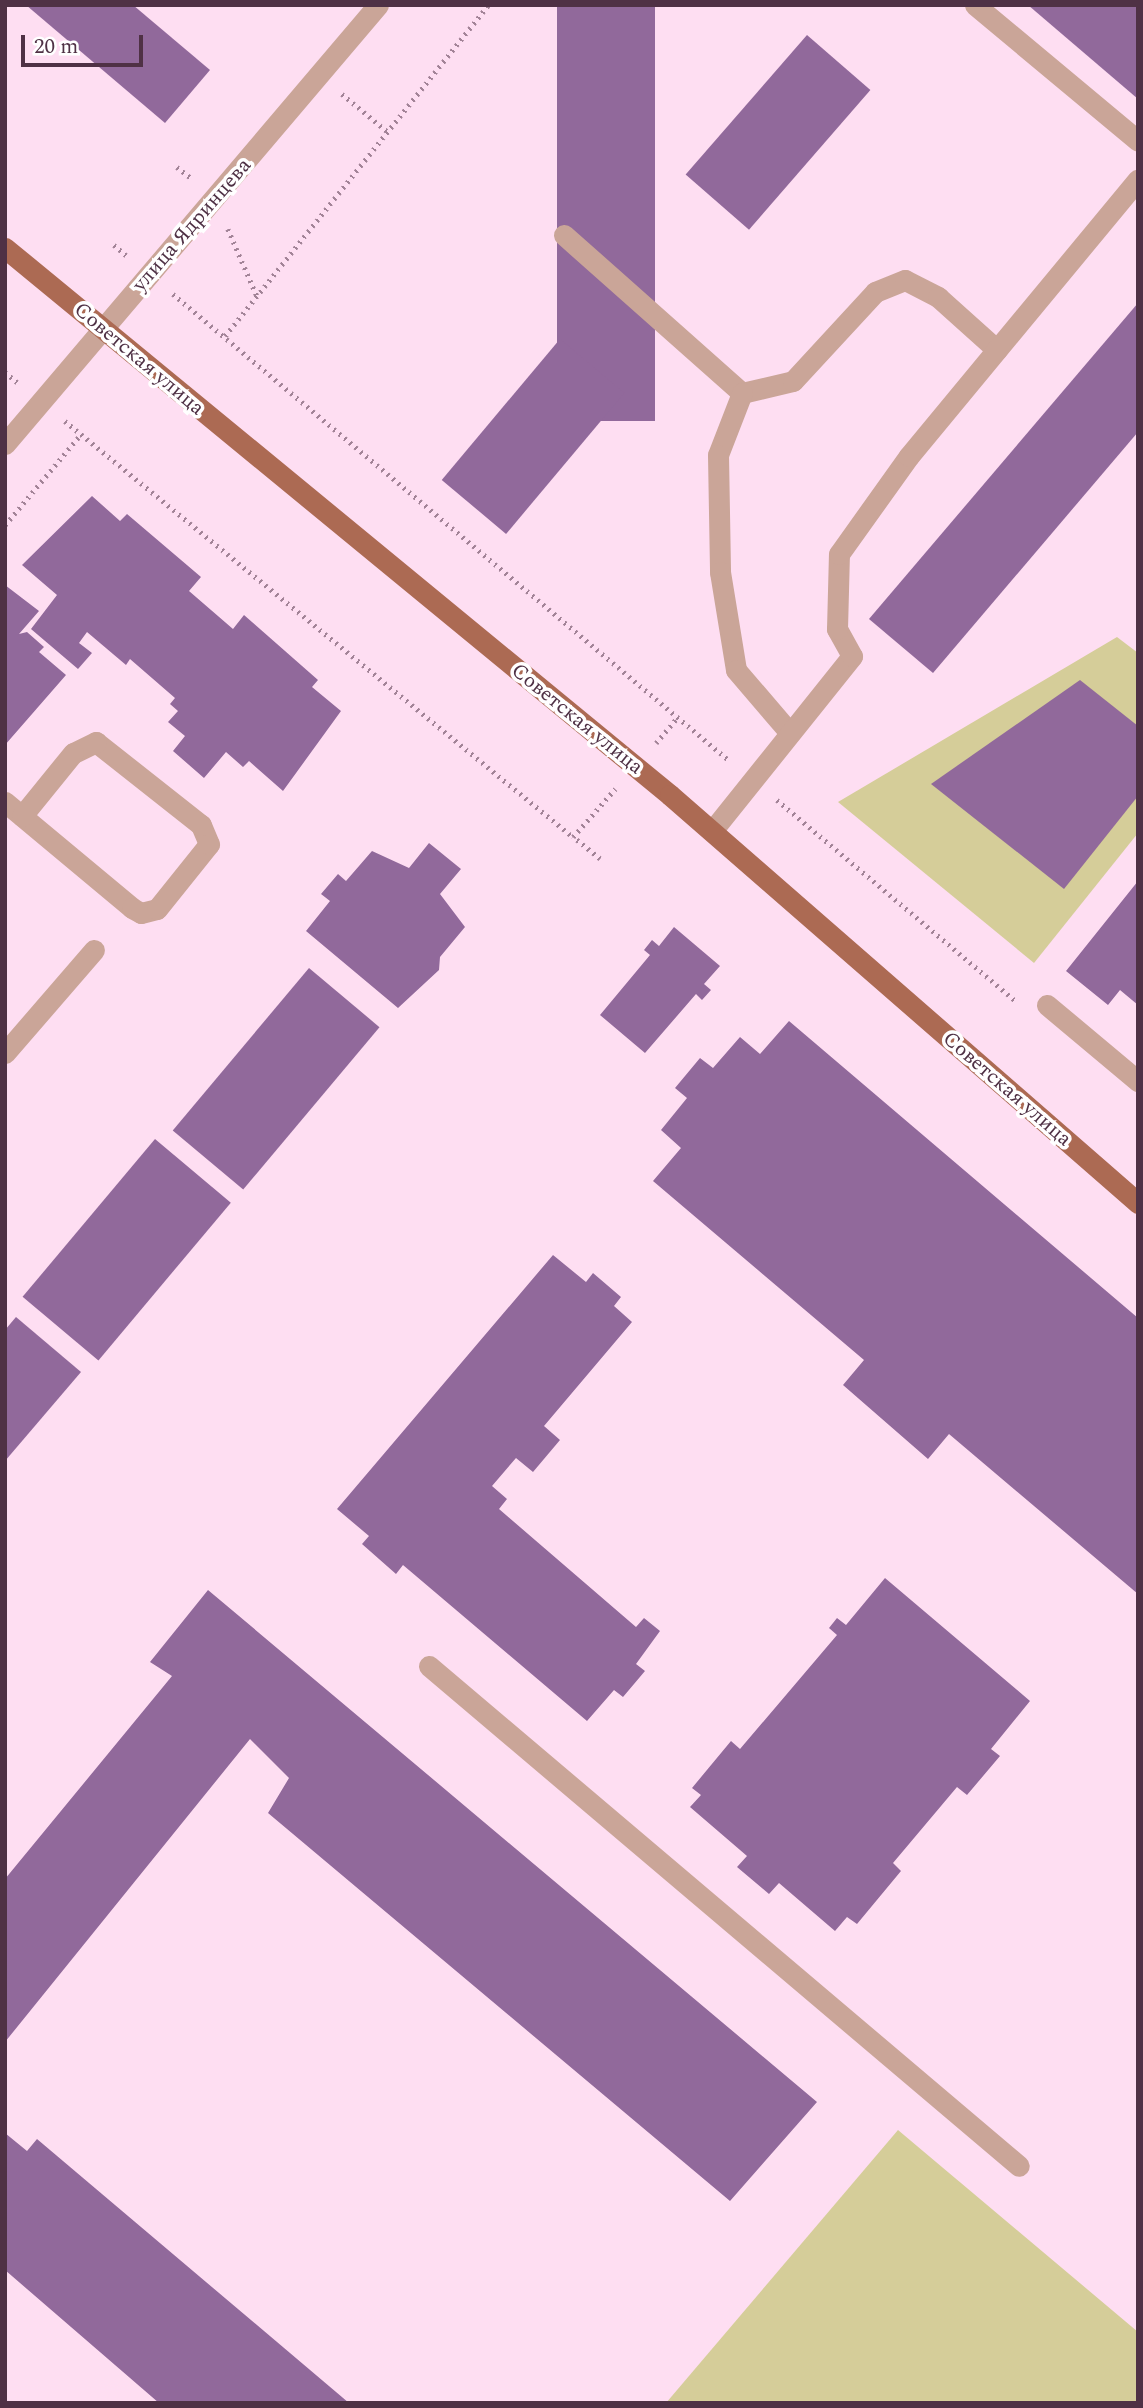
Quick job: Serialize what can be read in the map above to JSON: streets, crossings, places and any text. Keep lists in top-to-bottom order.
{
  "streets": {
    "main road": ["Советская улица"],
    "street": ["улица Ядринцева"]
  },
  "crossings": [
    ["улица Ядринцева", "Советская улица"]
  ],
  "scale_bar": "20 m"
}
